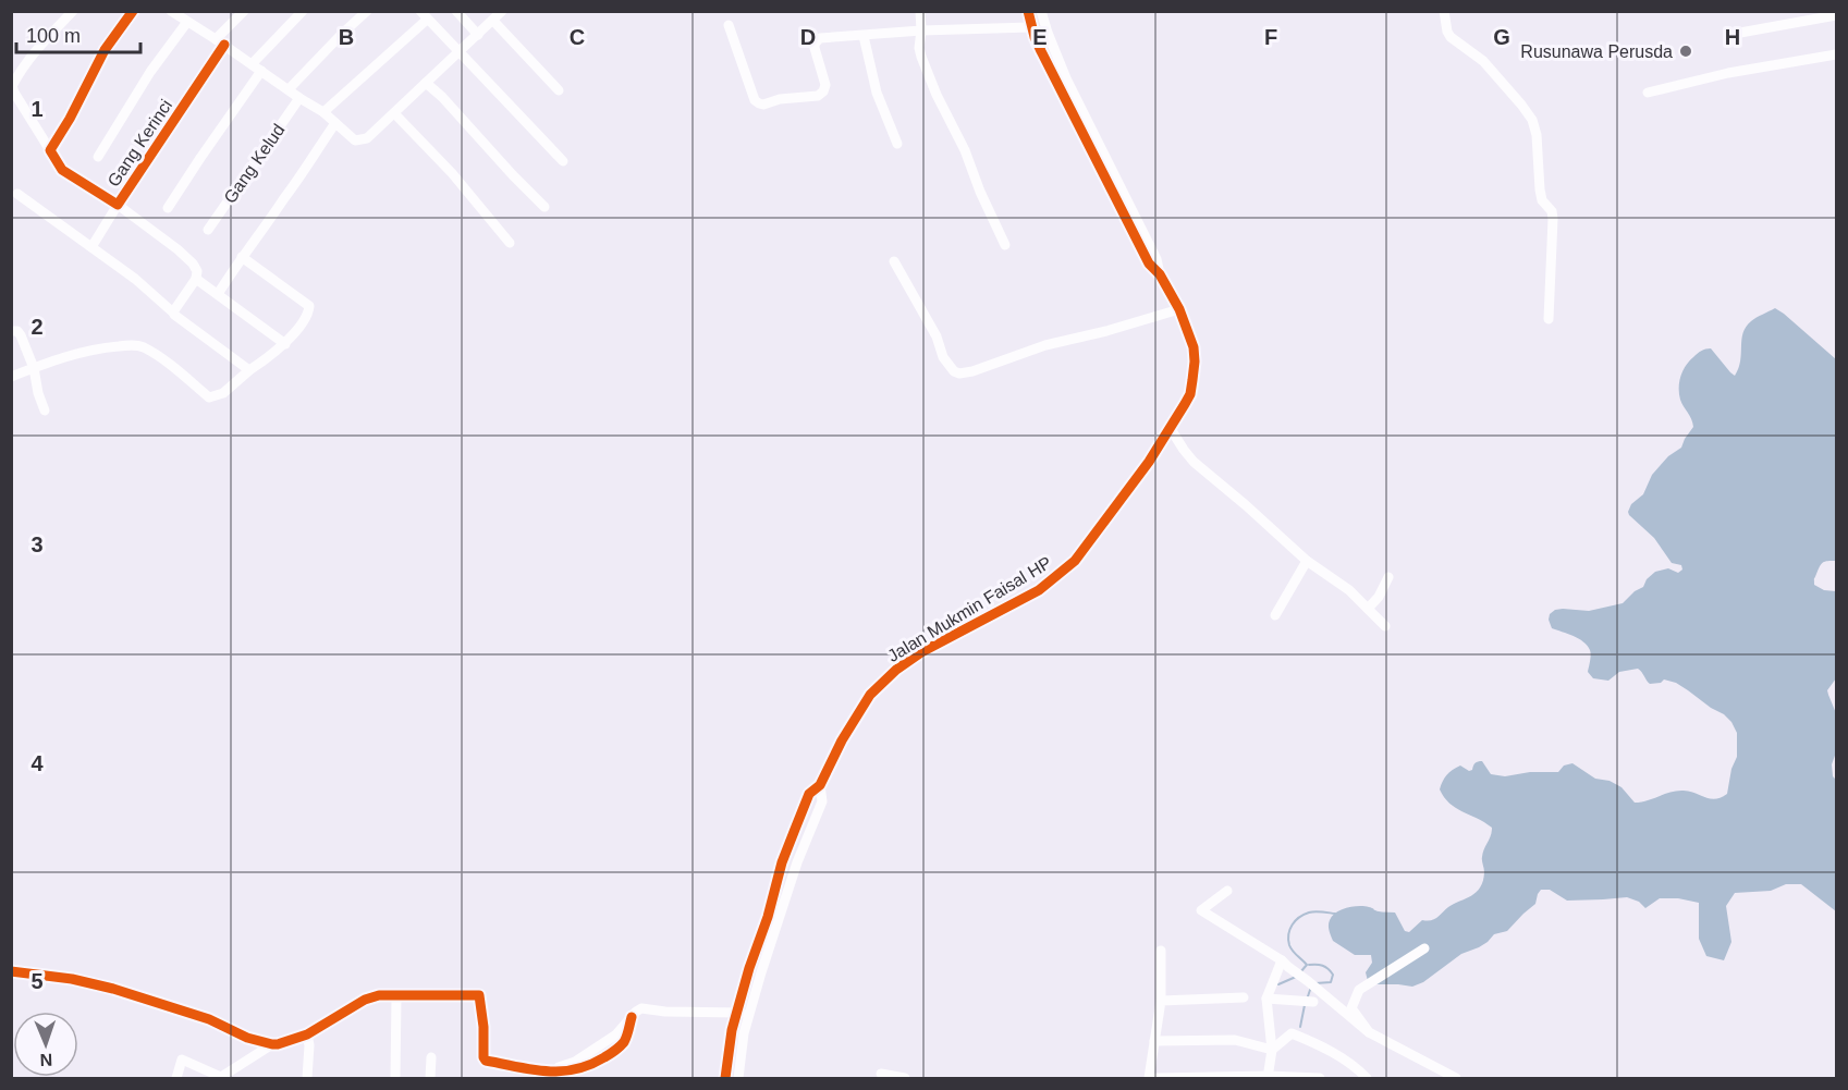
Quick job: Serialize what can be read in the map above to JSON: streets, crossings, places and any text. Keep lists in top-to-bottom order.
{
  "streets": {
    "street": ["Gang Kerinci", "Gang Kelud", "Jalan Mukmin Faisal HP"]
  },
  "places": ["Rusunawa Perusda"],
  "scale_bar": "100 m",
  "north": "bottom",
  "grid": {
    "columns": [
      "B",
      "C",
      "D",
      "E",
      "F",
      "G",
      "H"
    ],
    "rows": [
      "1",
      "2",
      "3",
      "4",
      "5"
    ]
  }
}
